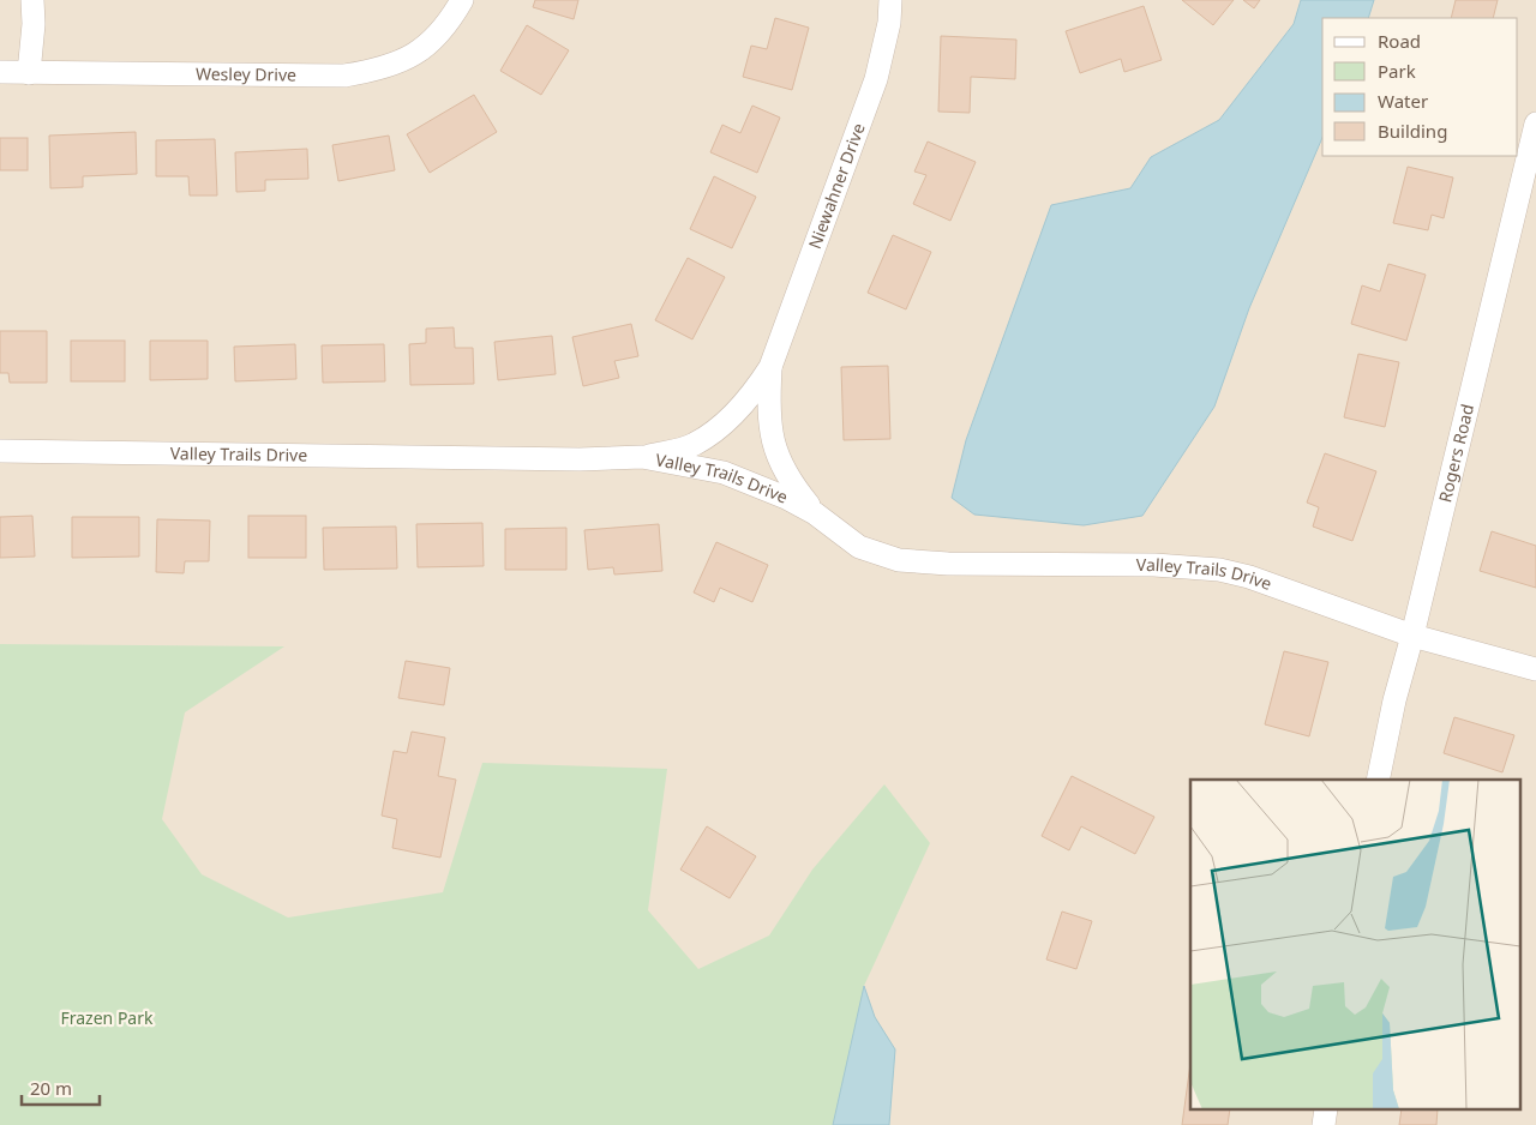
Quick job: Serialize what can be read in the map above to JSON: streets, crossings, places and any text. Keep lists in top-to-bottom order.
{
  "streets": {
    "street": [
      "Wesley Drive",
      "Niewahner Drive",
      "Rogers Road",
      "Valley Trails Drive"
    ]
  },
  "crossings": [
    ["Niewahner Drive", "Valley Trails Drive"],
    ["Rogers Road", "Valley Trails Drive"]
  ],
  "parks": ["Frazen Park"],
  "legend": [
    "Road",
    "Park",
    "Water",
    "Building"
  ],
  "scale_bar": "20 m"
}
